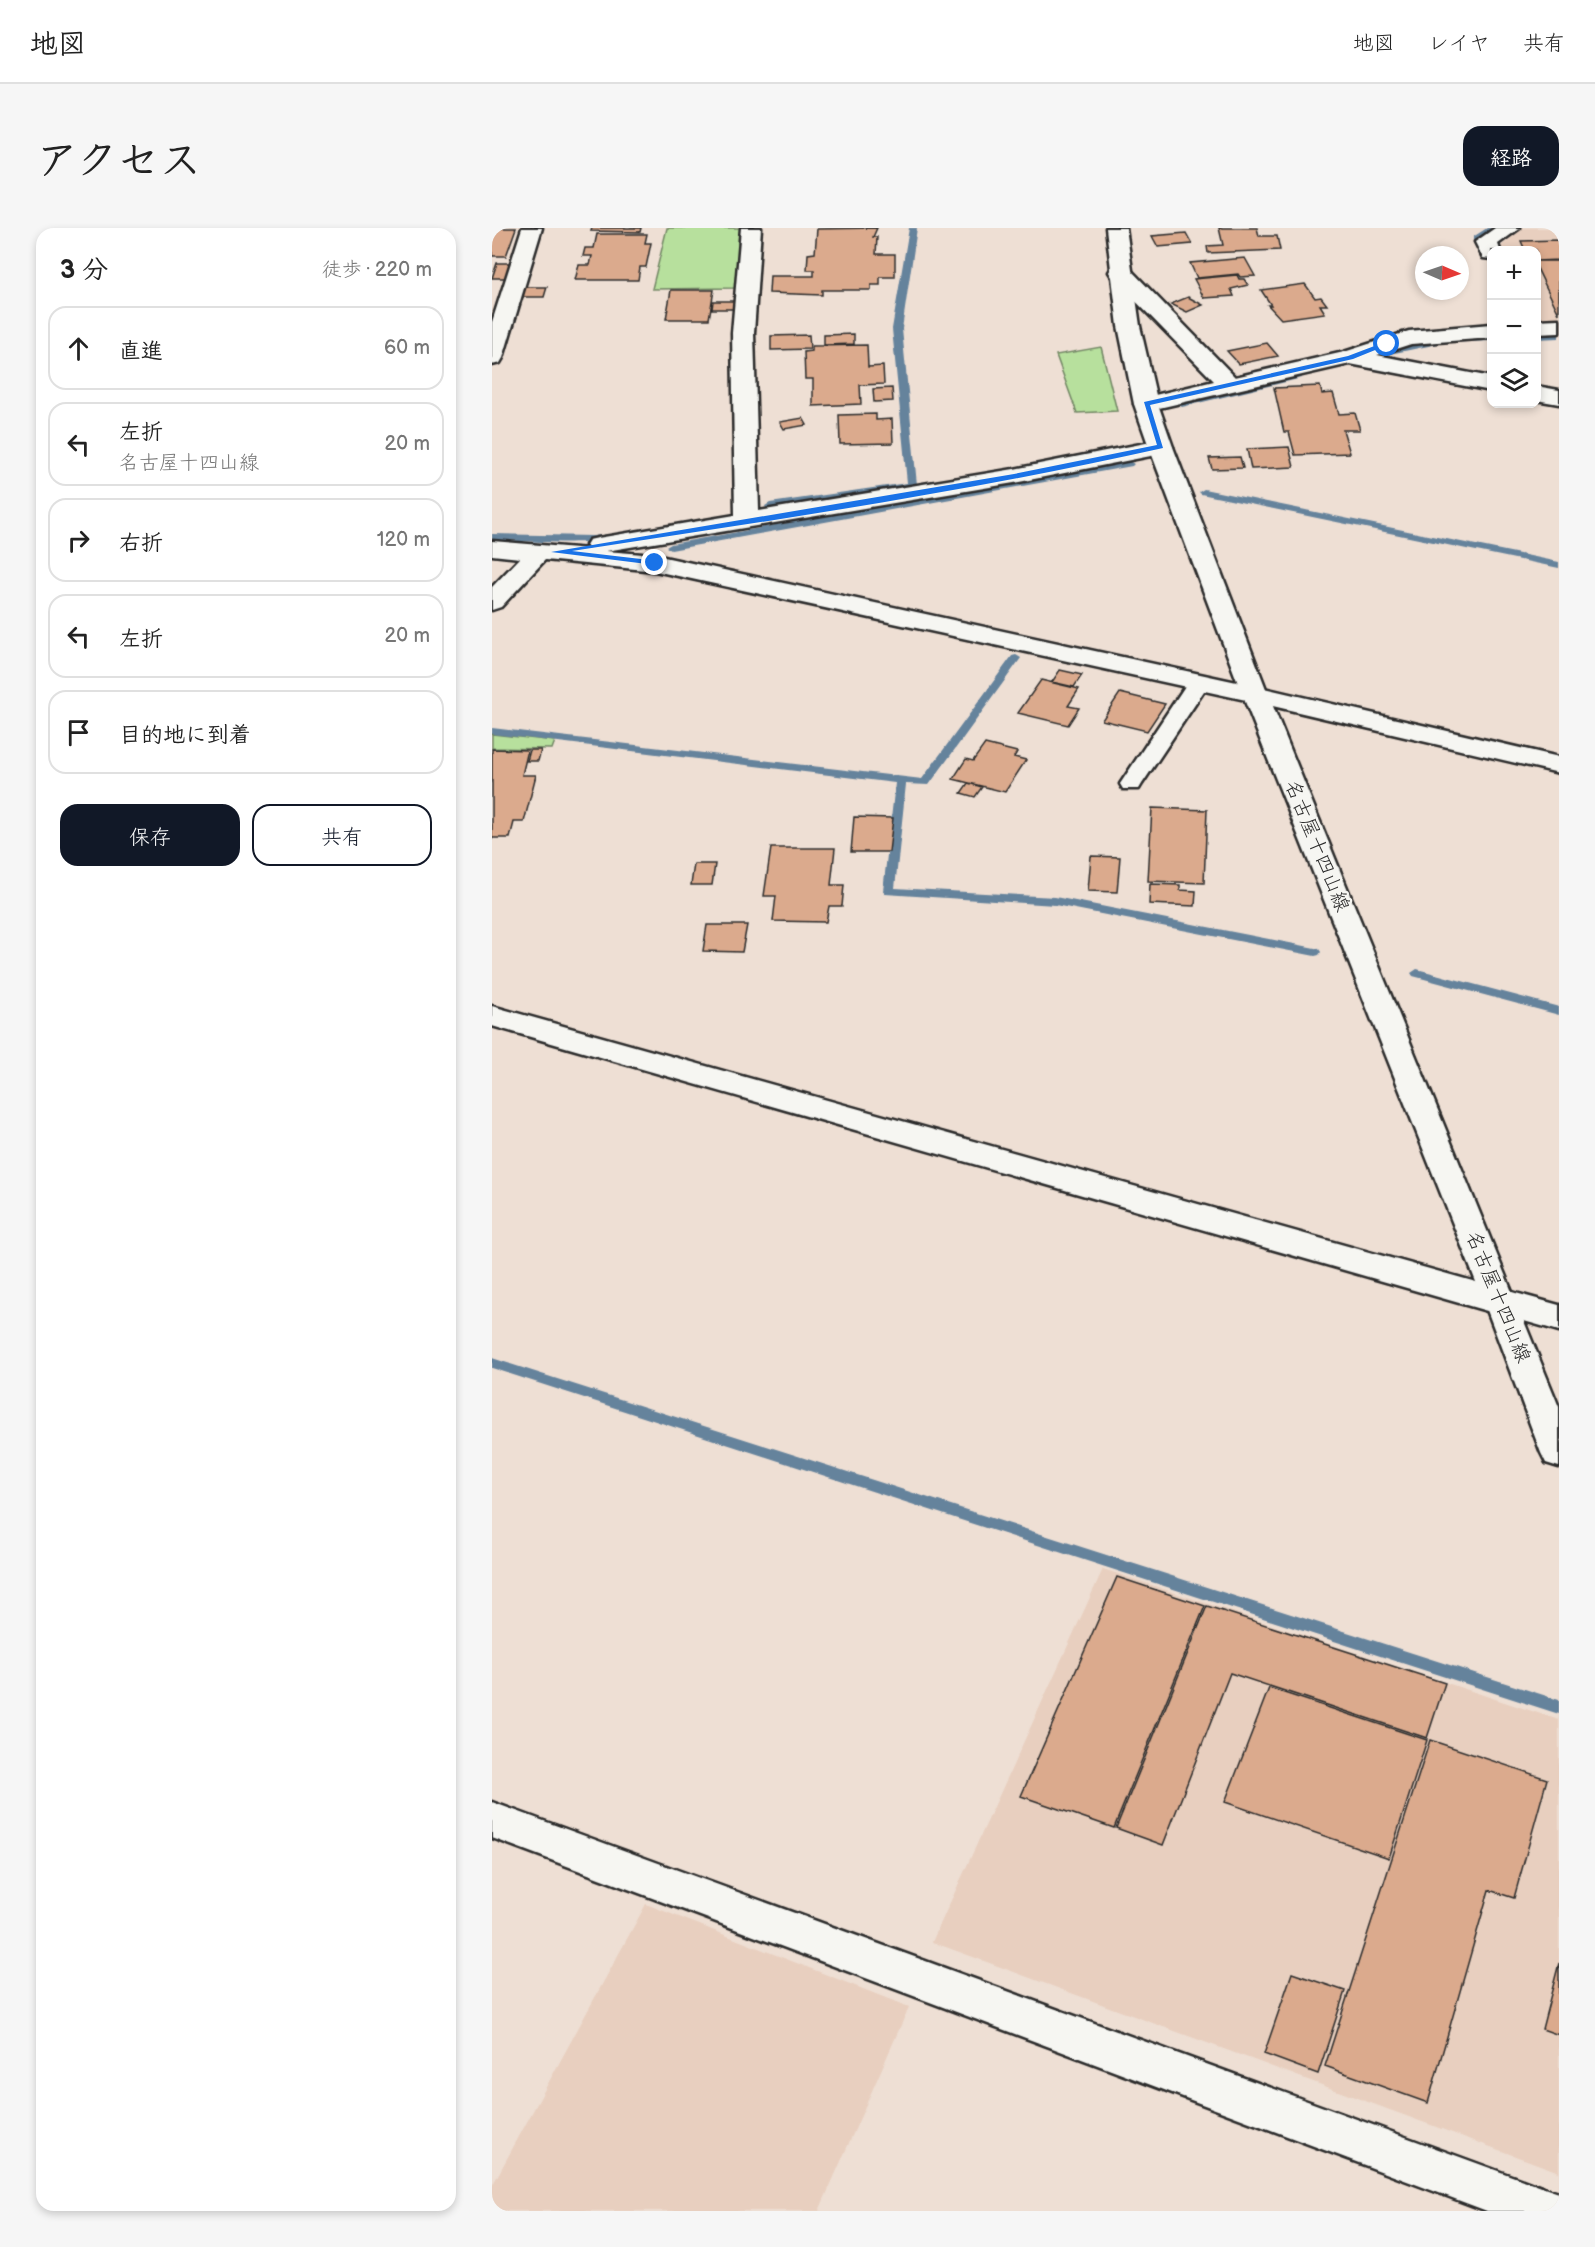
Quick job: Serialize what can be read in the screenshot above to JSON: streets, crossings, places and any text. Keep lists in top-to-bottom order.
{
  "streets": {
    "street": ["名古屋十四山線"]
  },
  "north": "right",
  "page": {
    "header": "地図",
    "nav": ["地図", "レイヤ", "共有"],
    "title": "アクセス",
    "buttons": [
      "経路",
      ["保存", "共有"]
    ],
    "heading": ["3 分", "徒歩 · 220 m"],
    "map_buttons": ["+", "−"],
    "list": [
      ["直進", "60 m"],
      ["左折", "名古屋十四山線", "20 m"],
      ["右折", "120 m"],
      ["左折", "20 m"],
      "目的地に到着"
    ]
  }
}
